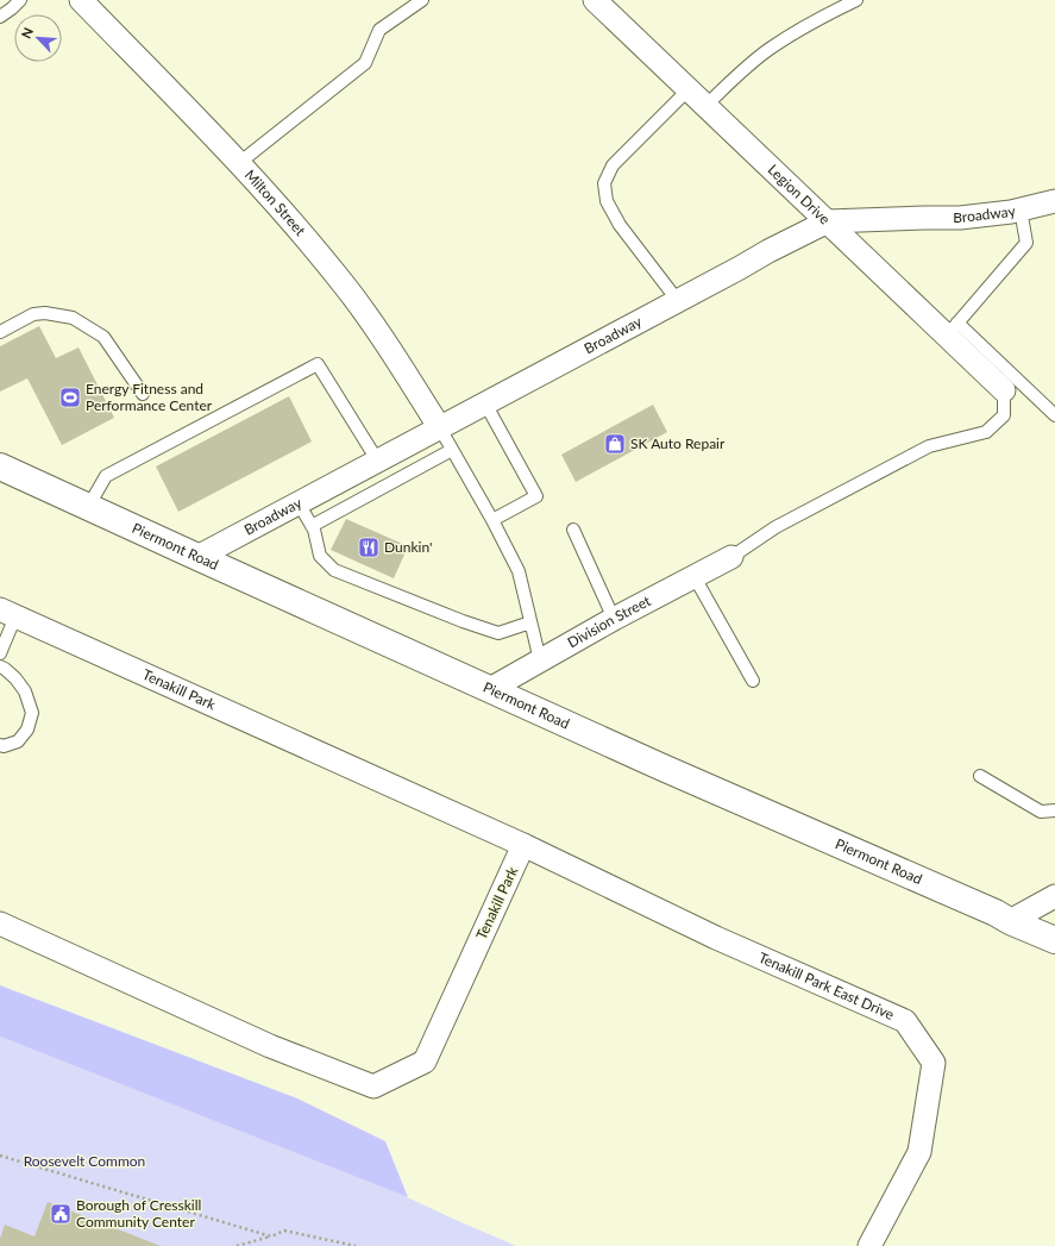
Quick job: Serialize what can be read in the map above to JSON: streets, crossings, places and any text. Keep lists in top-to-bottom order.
{
  "streets": {
    "street": [
      "Legion Drive",
      "Milton Street",
      "Broadway",
      "Piermont Road",
      "Division Street",
      "Tenakill Park",
      "Tenakill Park East Drive"
    ]
  },
  "crossings": [
    ["Legion Drive", "Broadway"],
    ["Milton Street", "Broadway"],
    ["Broadway", "Piermont Road"],
    ["Piermont Road", "Division Street"],
    ["Tenakill Park", "Tenakill Park East Drive"]
  ],
  "parks": ["Roosevelt Common"],
  "places": {
    "sports": ["Energy Fitness and Performance Center"],
    "shop": ["SK Auto Repair"],
    "restaurant": ["Dunkin'"],
    "public building": ["Borough of Cresskill Community Center"]
  },
  "north": "top left"
}
